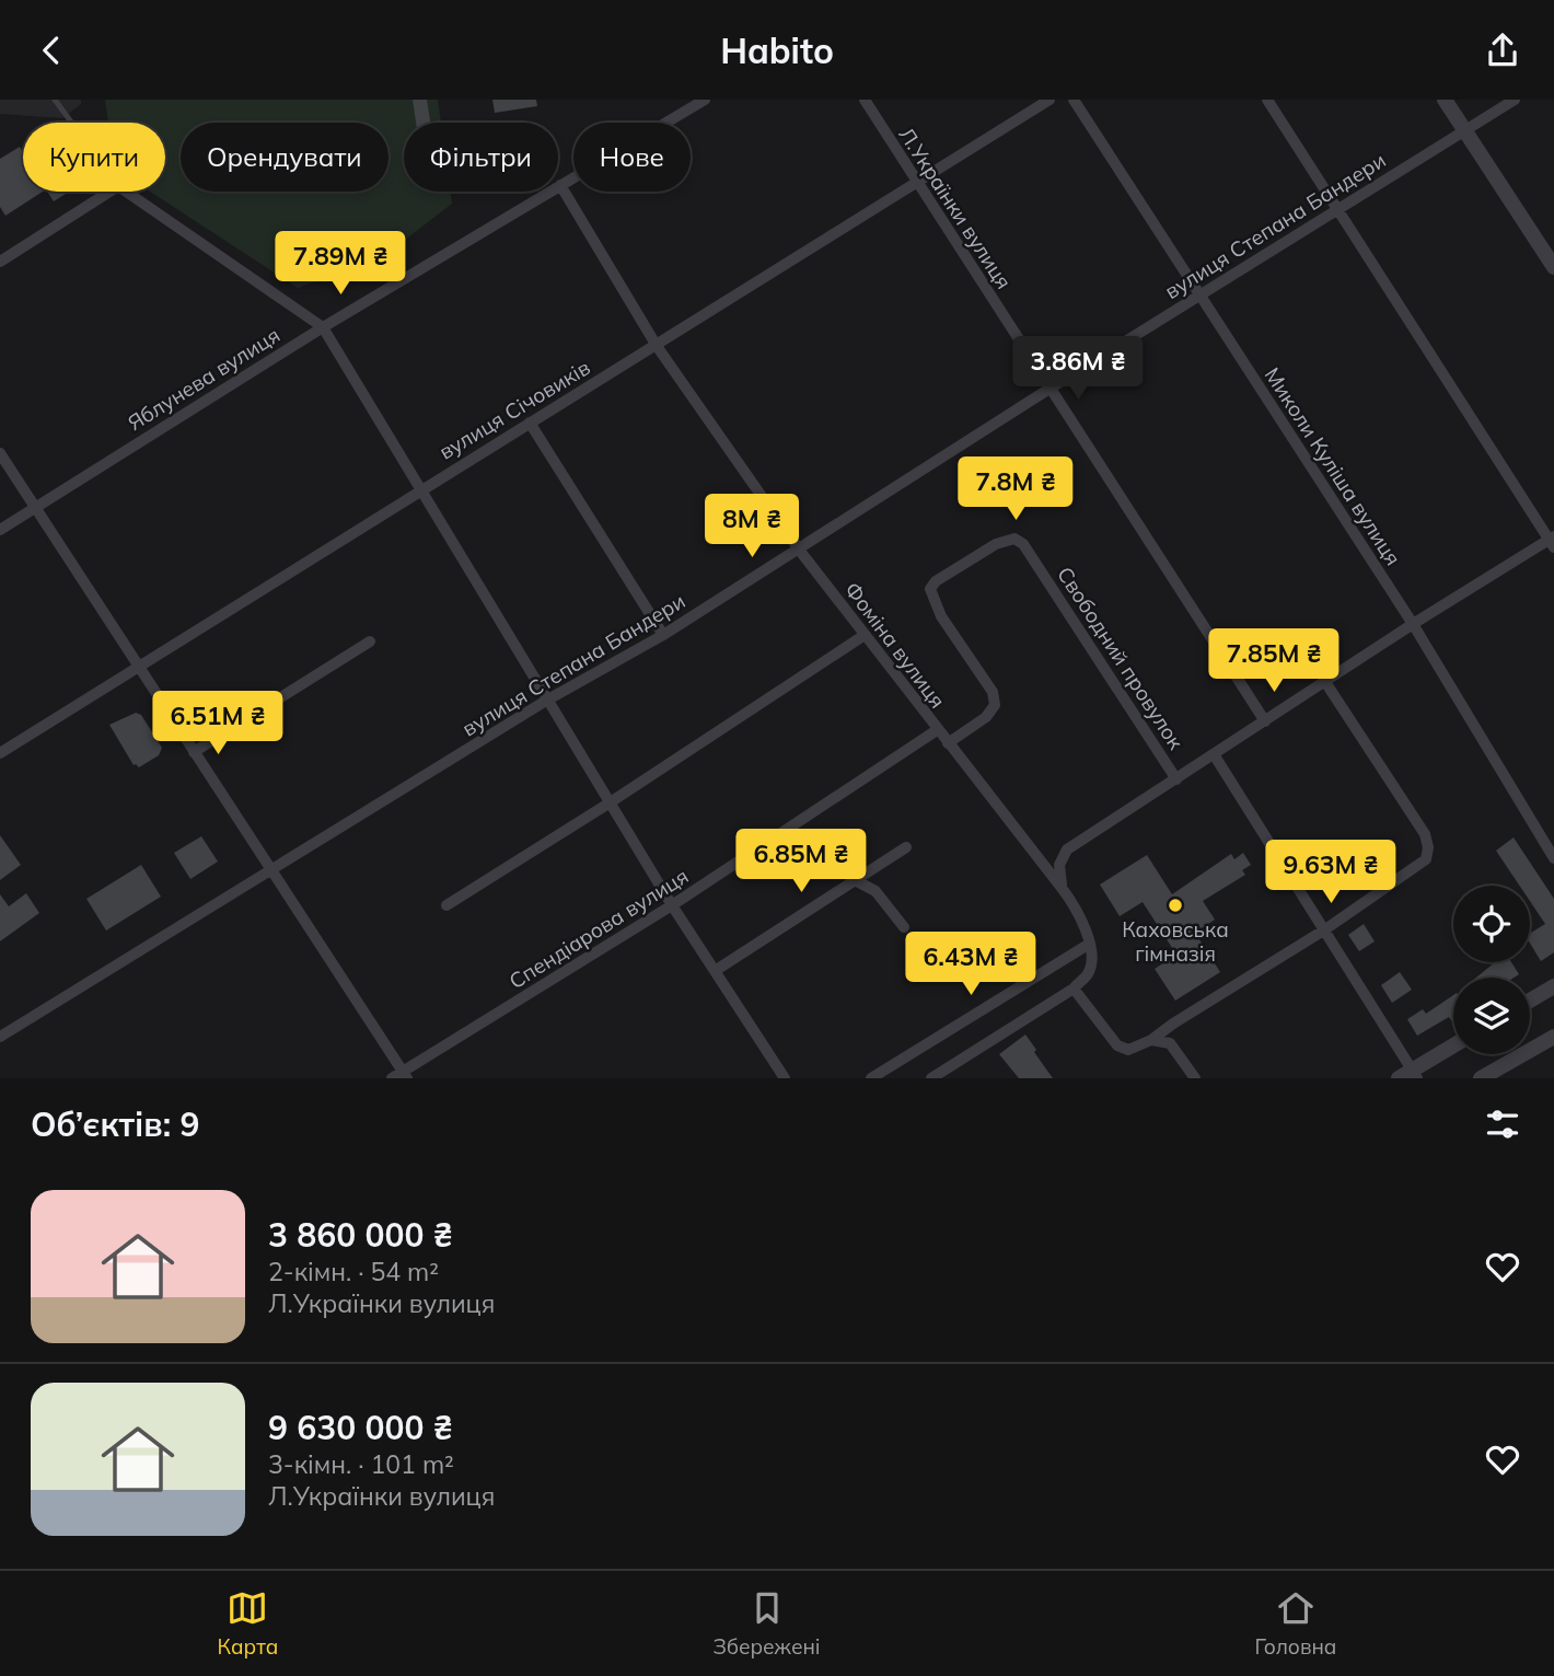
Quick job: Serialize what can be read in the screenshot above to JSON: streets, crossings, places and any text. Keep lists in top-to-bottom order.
{
  "streets": {
    "street": [
      "Л.Українки вулиця",
      "вулиця Степана Бандери",
      "Яблунева вулиця",
      "вулиця Січовиків",
      "Миколи Куліша вулиця",
      "Фоміна вулиця",
      "Свободний провулок",
      "Спендіарова вулиця"
    ]
  },
  "crossings": [
    ["Л.Українки вулиця", "вулиця Степана Бандери"],
    ["Л.Українки вулиця", "вулиця Січовиків"],
    ["вулиця Степана Бандери", "Миколи Куліша вулиця"],
    ["вулиця Степана Бандери", "Фоміна вулиця"],
    ["Яблунева вулиця", "Фоміна вулиця"],
    ["вулиця Січовиків", "Фоміна вулиця"],
    ["Фоміна вулиця", "Свободний провулок"],
    ["Фоміна вулиця", "Спендіарова вулиця"]
  ],
  "places": ["Каховська гімназія"],
  "page": {
    "header": "Habito",
    "chip": [
      "Купити",
      "Орендувати",
      "Фільтри",
      "Нове"
    ],
    "price": [
      "7.89M ₴",
      "3.86M ₴",
      "7.8M ₴",
      "8M ₴",
      "7.85M ₴",
      "6.51M ₴",
      "6.85M ₴",
      "9.63M ₴",
      "6.43M ₴"
    ],
    "heading": "Об’єктів: 9",
    "list": [
      {
        "name": "3 860 000 ₴",
        "note": "2-кімн. · 54 m² · Л.Українки вулиця"
      },
      {
        "name": "9 630 000 ₴",
        "note": "3-кімн. · 101 m² · Л.Українки вулиця"
      }
    ],
    "tabs": ["Карта", "Збережені", "Головна"]
  }
}
